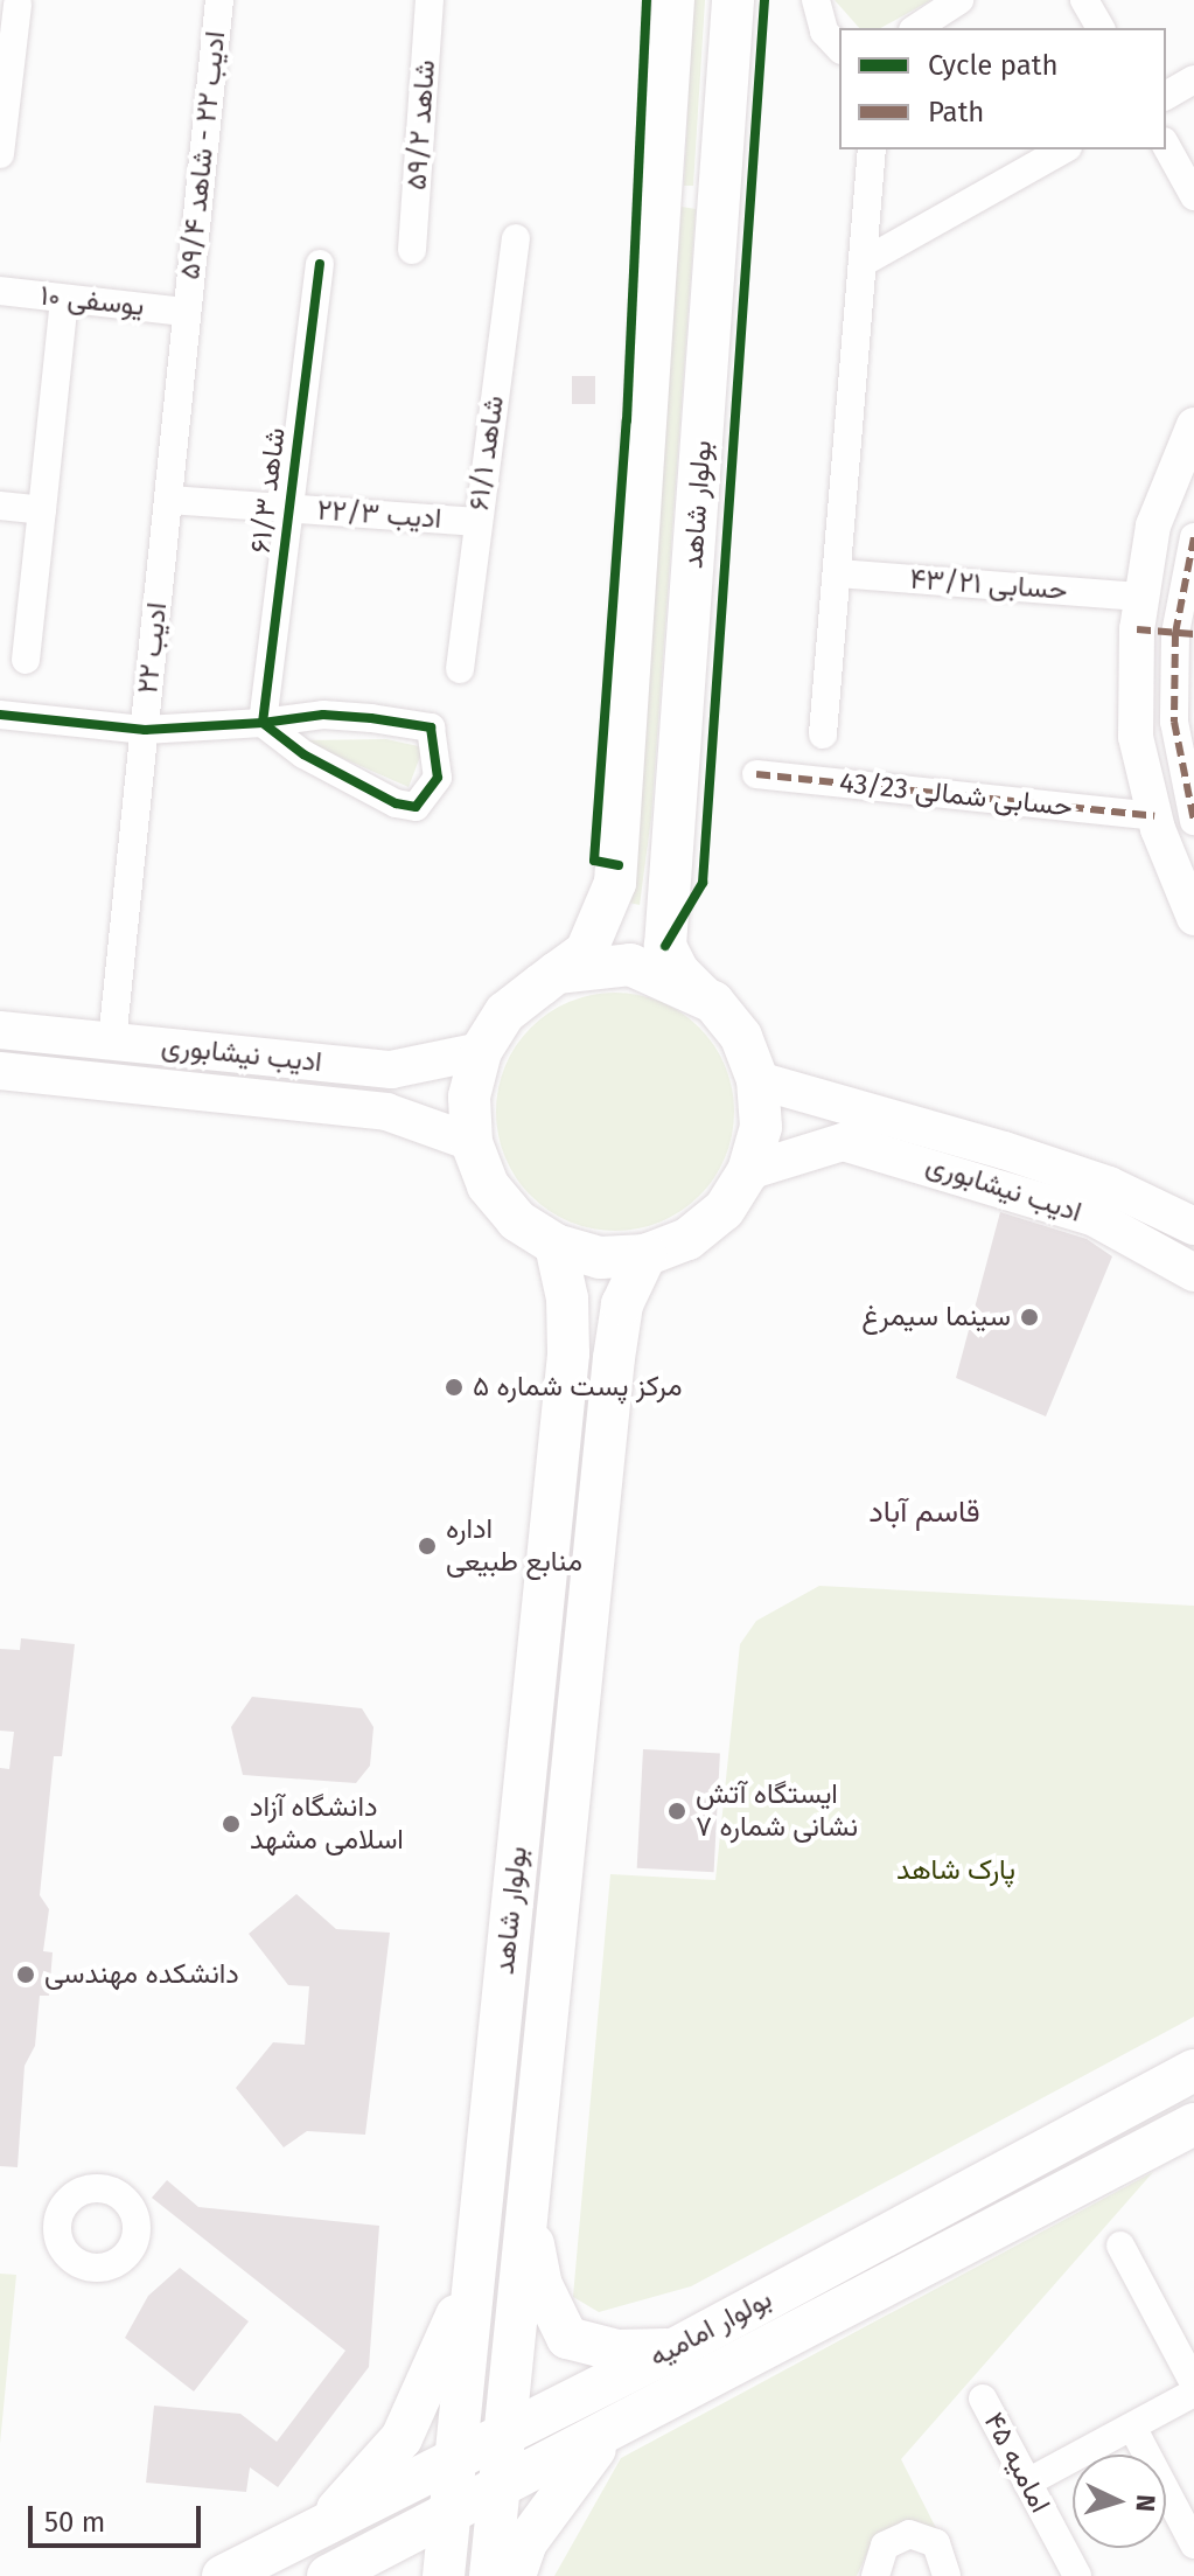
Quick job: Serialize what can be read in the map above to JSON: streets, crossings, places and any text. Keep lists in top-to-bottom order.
{
  "streets": {
    "main road": ["بولوار شاهد", "ادیب نیشابوری", "بولوار امامیه"],
    "street": [
      "شاهد ۵۹/۲",
      "ادیب ۲۲ - شاهد ۵۹/۴",
      "یوسفی ۱۰",
      "شاهد ۶۱/۱",
      "شاهد ۶۱/۳",
      "ادیب ۲۲/۳",
      "حسابی ۴۳/۲۱",
      "ادیب ۲۲",
      "حسابی شمالی 43/23",
      "امامیه ۴۵"
    ]
  },
  "crossings": [
    ["ادیب ۲۲ - شاهد ۵۹/۴", "یوسفی ۱۰"],
    ["ادیب ۲۲ - شاهد ۵۹/۴", "ادیب ۲۲"],
    ["یوسفی ۱۰", "ادیب ۲۲"],
    ["شاهد ۶۱/۱", "ادیب ۲۲/۳"],
    ["شاهد ۶۱/۳", "ادیب ۲۲/۳"],
    ["بولوار شاهد", "ادیب نیشابوری"],
    ["بولوار شاهد", "بولوار امامیه"],
    ["ادیب ۲۲/۳", "ادیب ۲۲"],
    ["ادیب ۲۲", "ادیب نیشابوری"]
  ],
  "districts": ["قاسم آباد"],
  "parks": ["پارک شاهد"],
  "places": [
    "سینما سیمرغ",
    "مرکز پست شماره ۵",
    "اداره منابع طبیعی",
    "ایستگاه آتش نشانی شماره ۷",
    "دانشگاه آزاد اسلامی مشهد",
    "دانشکده مهندسی"
  ],
  "legend": ["Cycle path", "Path"],
  "scale_bar": "50 m",
  "north": "right"
}
